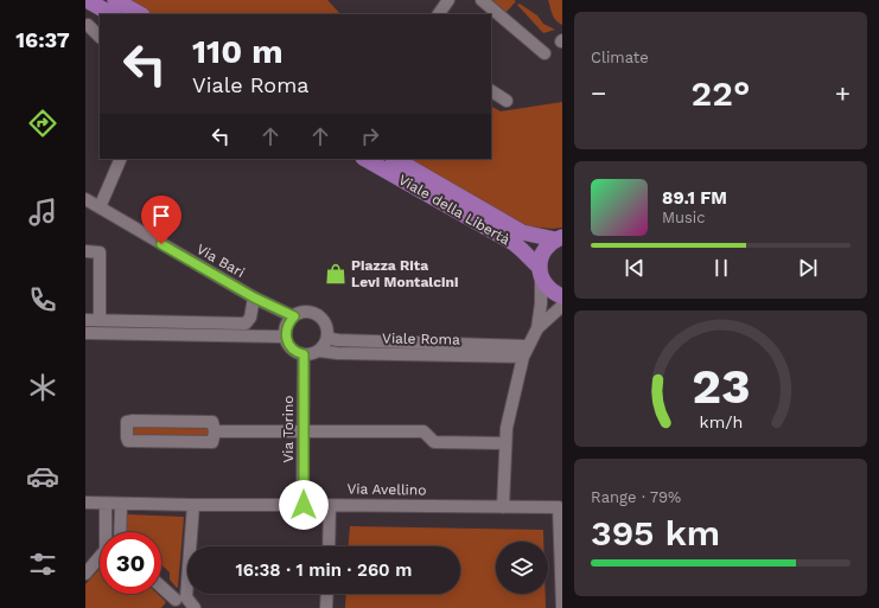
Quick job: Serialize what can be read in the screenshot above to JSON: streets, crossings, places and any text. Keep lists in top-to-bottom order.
{
  "streets": {
    "main road": ["Viale della Libertà"],
    "street": [
      "Via Bari",
      "Viale Roma",
      "Via Torino",
      "Via Avellino"
    ]
  },
  "crossings": [
    ["Via Bari", "Viale Roma"],
    ["Via Bari", "Via Torino"],
    ["Viale Roma", "Via Torino"],
    ["Via Torino", "Via Avellino"]
  ],
  "places": {
    "shop": ["Piazza Rita Levi Montalcini"]
  },
  "page": {
    "tabs": "16:37",
    "tile": [
      "Climate",
      ["Range · 79%", "395 km"]
    ],
    "turn": ["110 m", "Viale Roma"],
    "heat": ["−", "22°", "+"],
    "song": ["89.1 FM", "Music"],
    "limit": "30",
    "trip": "16:38 · 1 min · 260 m",
    "gauge": ["23", "km/h"]
  }
}
